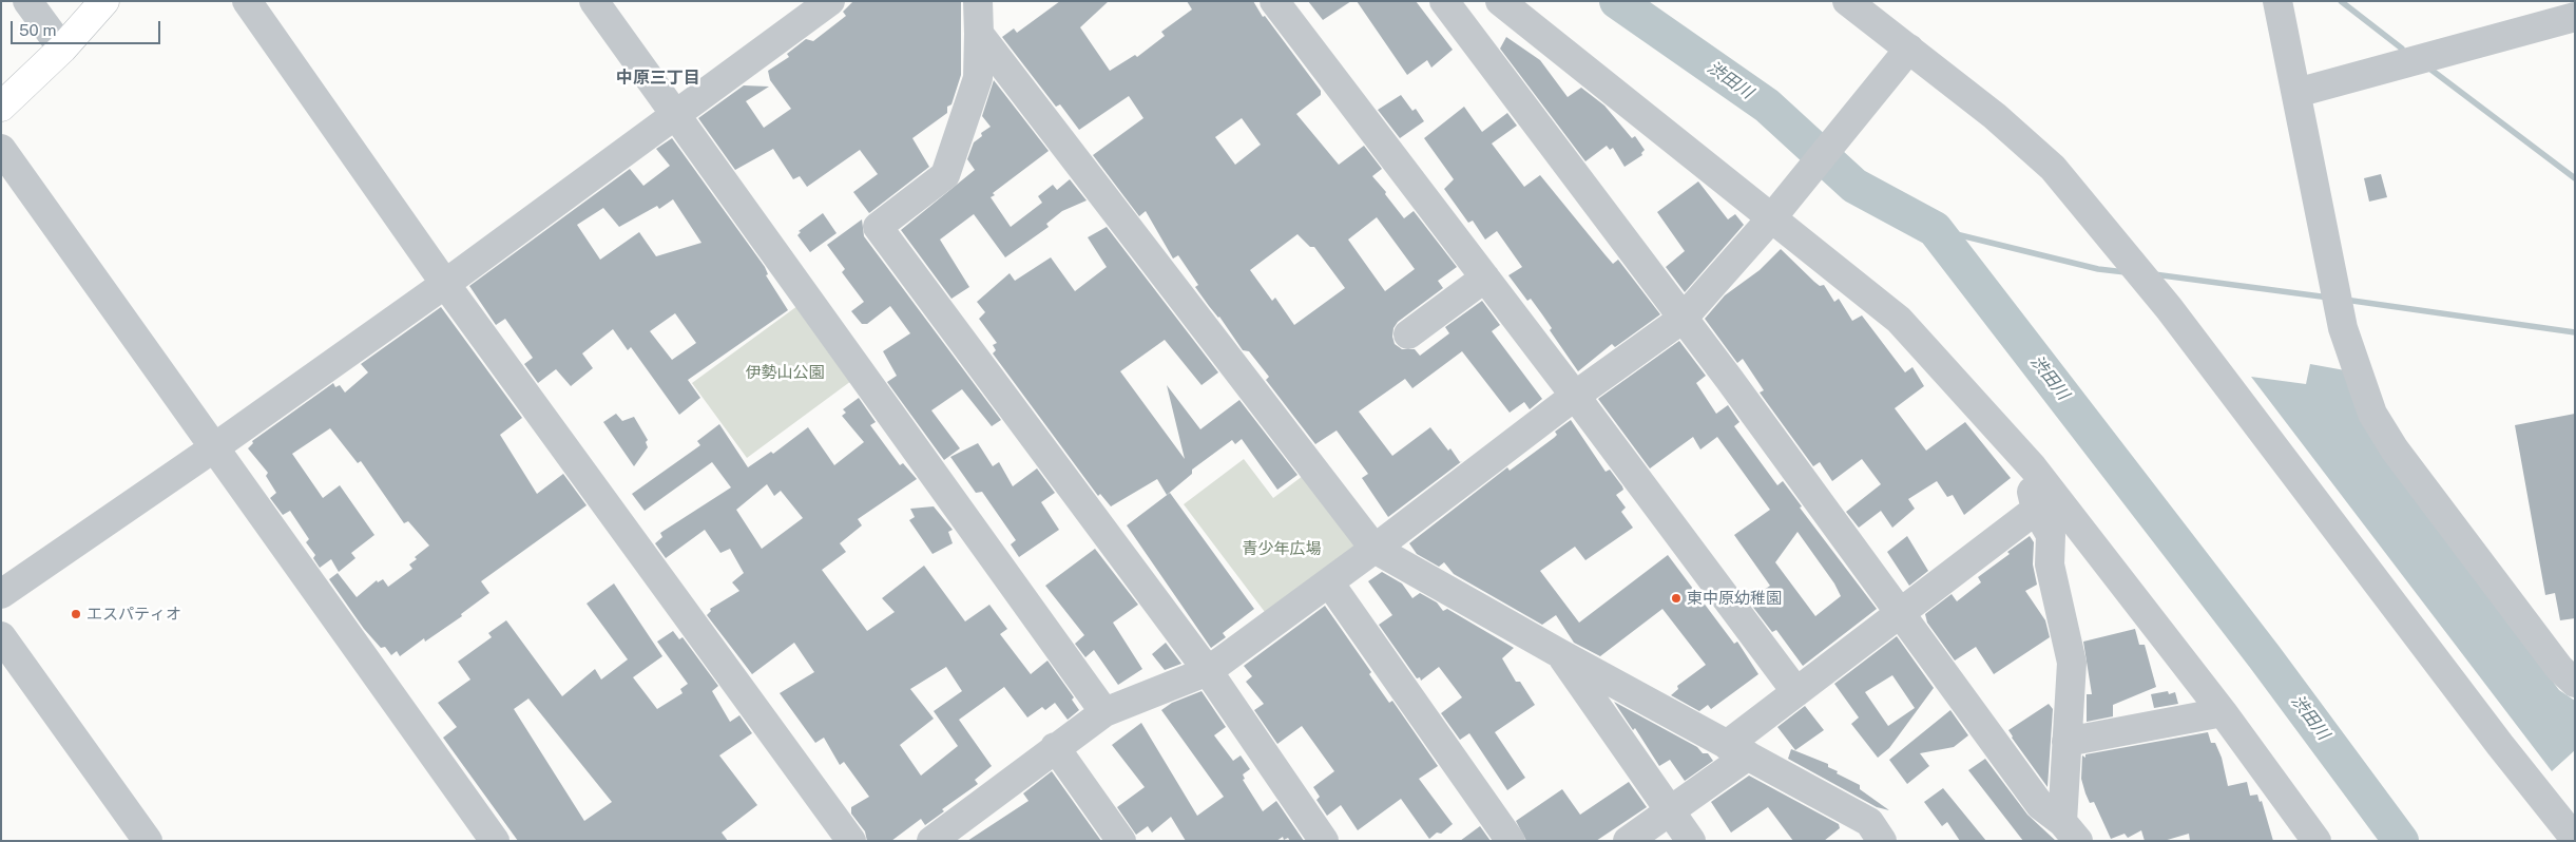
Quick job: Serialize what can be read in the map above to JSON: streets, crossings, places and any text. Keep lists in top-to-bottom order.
{
  "districts": ["中原三丁目"],
  "water": ["渋田川"],
  "parks": ["伊勢山公園", "青少年広場"],
  "places": ["東中原幼稚園", "エスパティオ"],
  "scale_bar": "50 m"
}
